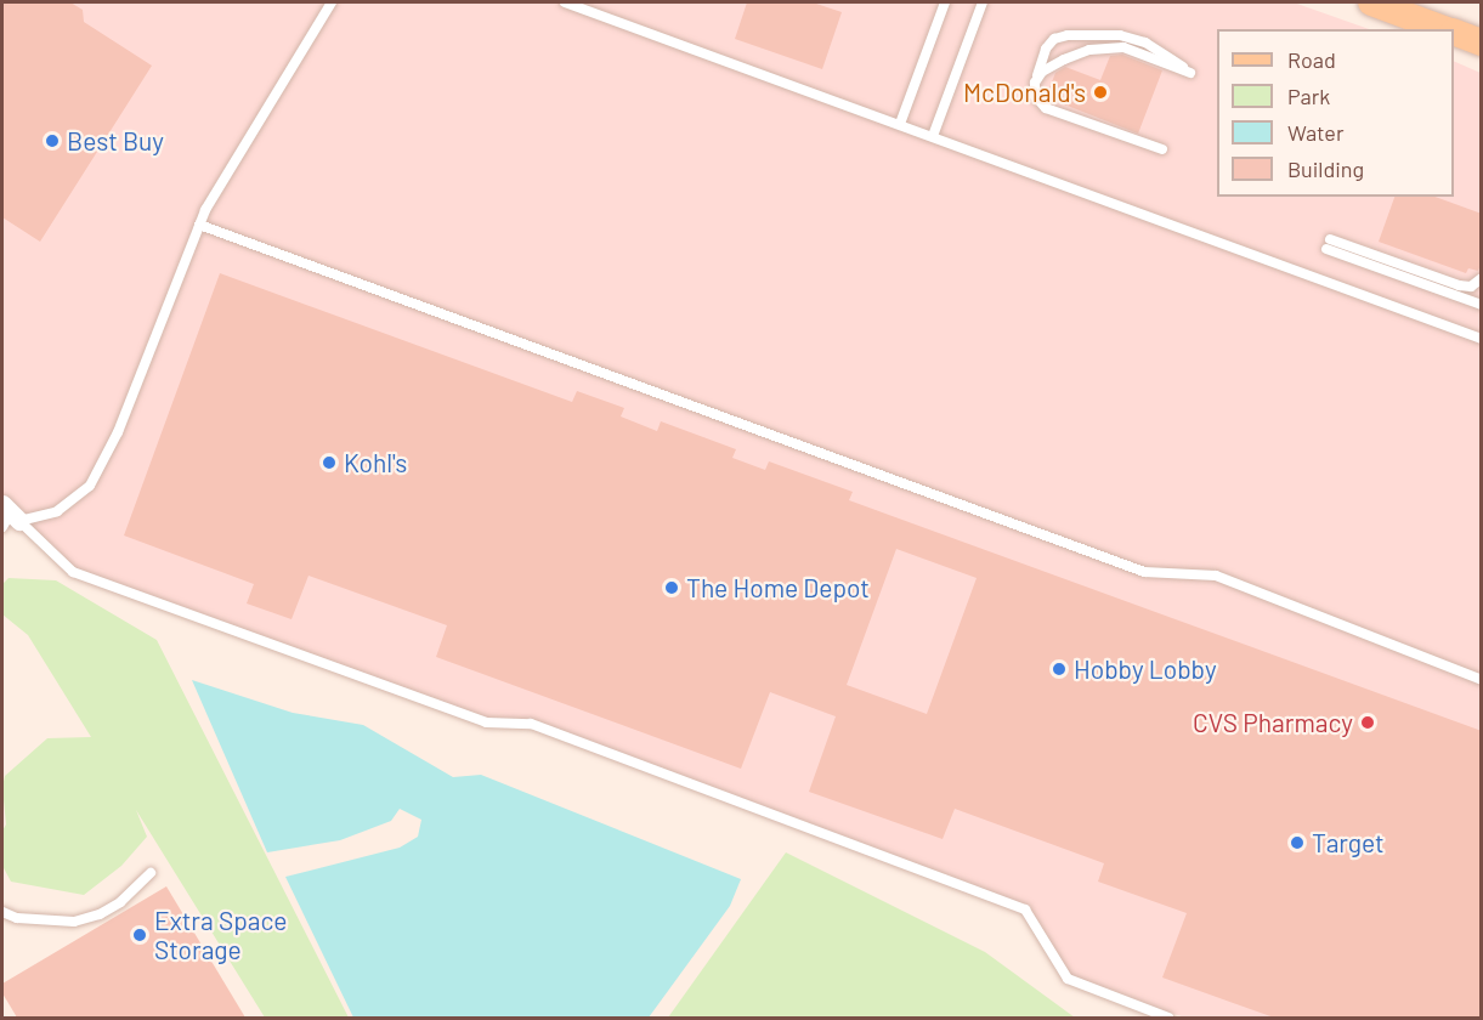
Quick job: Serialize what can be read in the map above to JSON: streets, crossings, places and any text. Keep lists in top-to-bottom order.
{
  "places": [
    "McDonald's",
    "Best Buy",
    "Kohl's",
    "The Home Depot",
    "Hobby Lobby",
    "CVS Pharmacy",
    "Target",
    "Extra Space Storage"
  ],
  "legend": [
    "Road",
    "Park",
    "Water",
    "Building"
  ]
}
